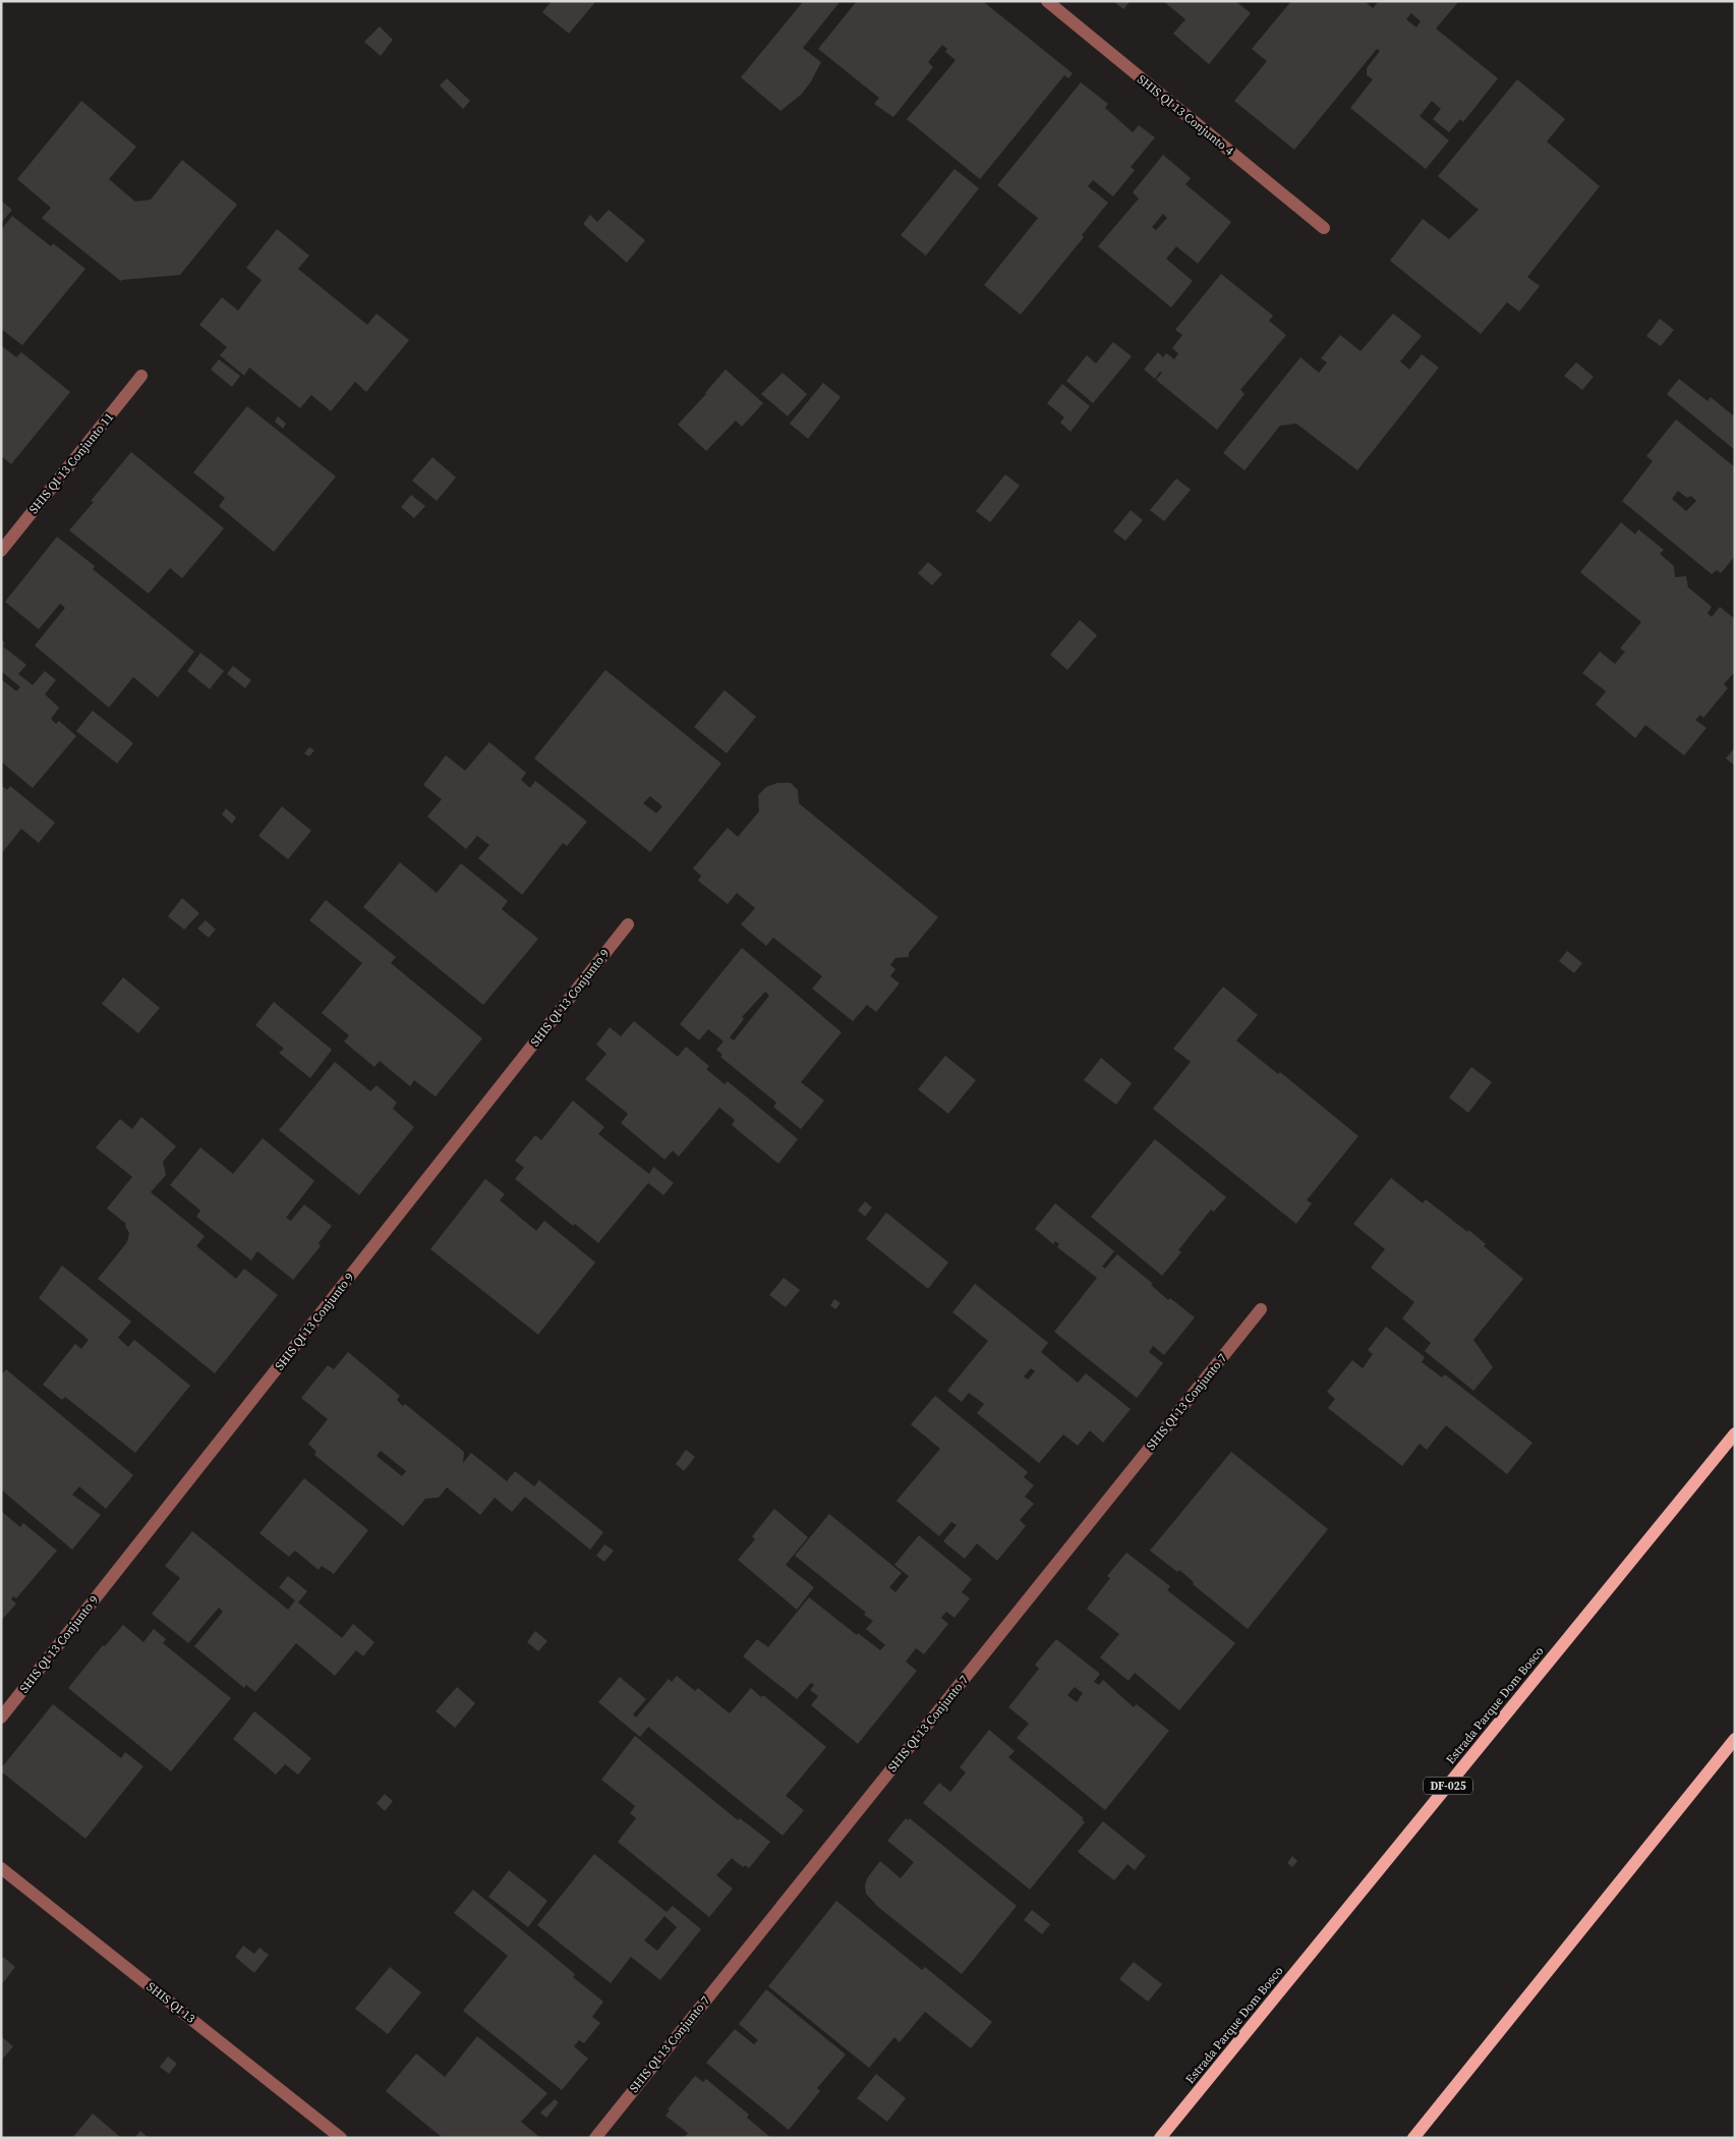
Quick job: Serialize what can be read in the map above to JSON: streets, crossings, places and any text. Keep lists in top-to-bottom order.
{
  "streets": {
    "main road": ["Estrada Parque Dom Bosco", "DF-025"],
    "street": [
      "SHIS QI 13 Conjunto 4",
      "SHIS QI 13 Conjunto 11",
      "SHIS QI 13 Conjunto 9",
      "SHIS QI 13 Conjunto 7",
      "SHIS QI 13"
    ]
  }
}
